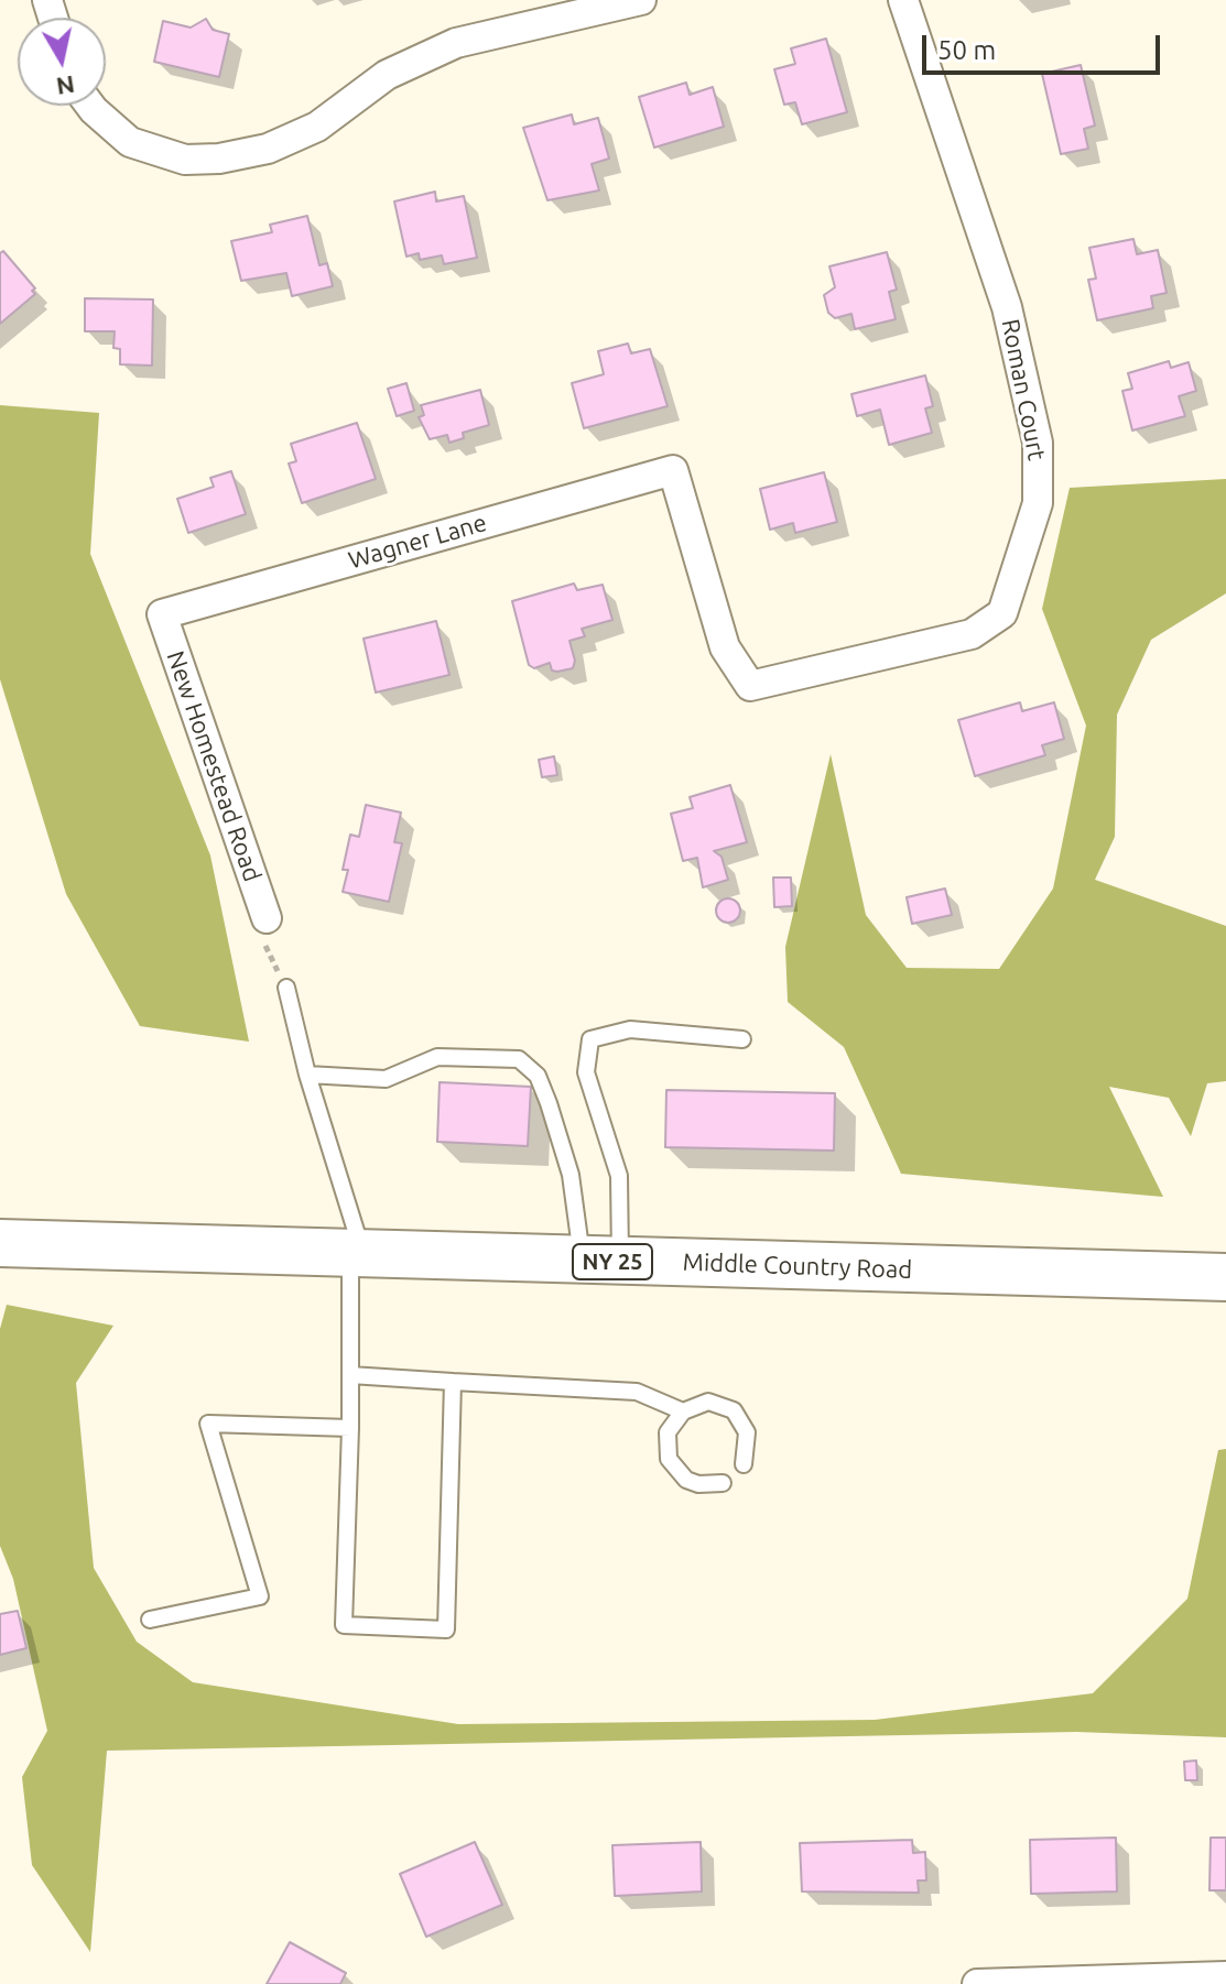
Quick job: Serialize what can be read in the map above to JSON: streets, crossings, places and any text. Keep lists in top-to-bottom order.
{
  "streets": {
    "main road": ["NY 25", "Middle Country Road"],
    "street": ["Roman Court", "Wagner Lane", "New Homestead Road"]
  },
  "crossings": [
    ["Roman Court", "Wagner Lane"],
    ["Wagner Lane", "New Homestead Road"]
  ],
  "scale_bar": "50 m",
  "north": "bottom"
}
